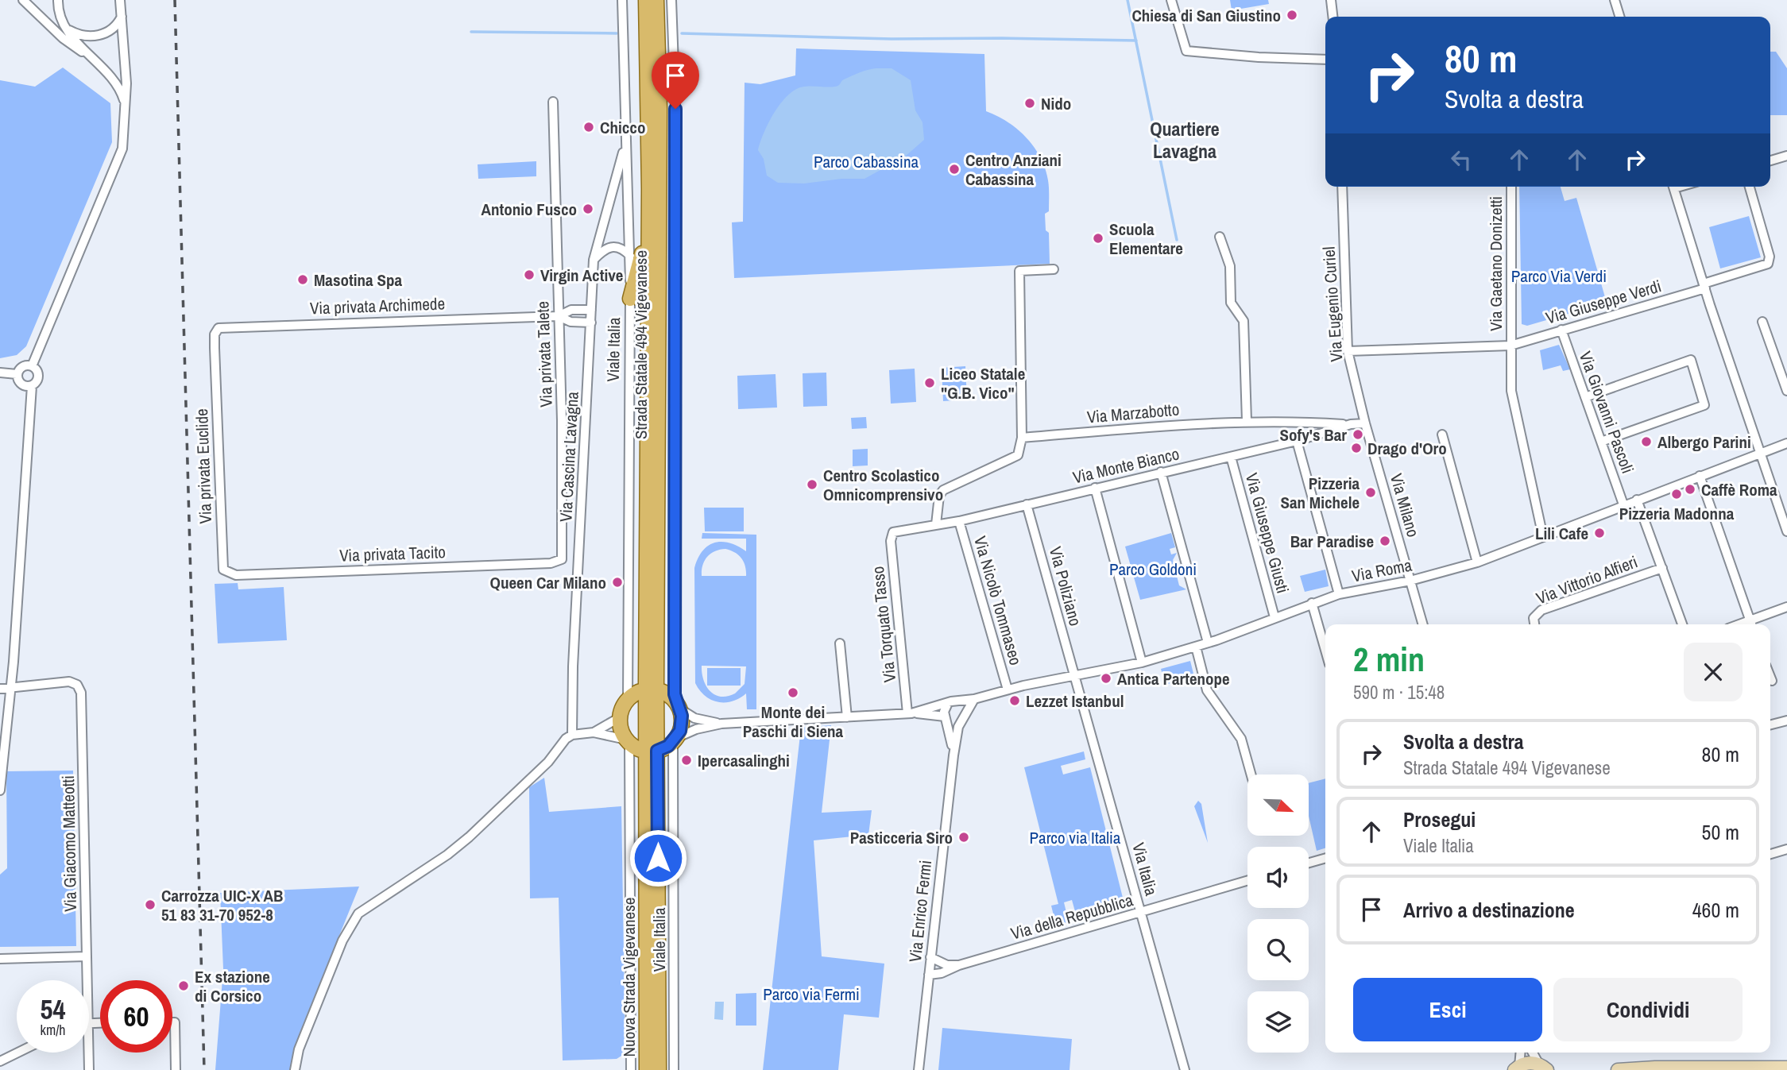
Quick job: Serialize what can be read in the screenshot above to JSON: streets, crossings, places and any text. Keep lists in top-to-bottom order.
{
  "streets": {
    "main road": ["Strada Statale 494 Vigevanese", "Nuova Strada Vigevanese"],
    "street": [
      "Via Gaetano Donizetti",
      "Via Giuseppe Verdi",
      "Via Eugenio Curiel",
      "Via privata Archimede",
      "Viale Italia",
      "Via privata Talete",
      "Via Giovanni Pascoli",
      "Via Marzabotto",
      "Via Cascina Lavagna",
      "Via Monte Bianco",
      "Via privata Euclide",
      "Via Milano",
      "Via Giuseppe Giusti",
      "Via privata Tacito",
      "Via Roma",
      "Via Vittorio Alfieri",
      "Via Poliziano",
      "Via Nicolò Tommaseo",
      "Via Torquato Tasso",
      "Via Giacomo Matteotti",
      "Via Italia",
      "Via Enrico Fermi",
      "Via della Repubblica"
    ]
  },
  "crossings": [
    ["Via Gaetano Donizetti", "Via Giuseppe Verdi"],
    ["Via Gaetano Donizetti", "Via Roma"],
    ["Via Giuseppe Verdi", "Via Eugenio Curiel"],
    ["Via Giuseppe Verdi", "Via Giovanni Pascoli"],
    ["Via Eugenio Curiel", "Via Monte Bianco"],
    ["Via Eugenio Curiel", "Via Milano"],
    ["Via privata Archimede", "Via privata Talete"],
    ["Via privata Archimede", "Via privata Euclide"],
    ["Strada Statale 494 Vigevanese", "Nuova Strada Vigevanese"],
    ["Viale Italia", "Via Cascina Lavagna"],
    ["Via privata Talete", "Via privata Tacito"],
    ["Via Giovanni Pascoli", "Via Roma"],
    ["Via Marzabotto", "Via Monte Bianco"],
    ["Via Monte Bianco", "Via Milano"],
    ["Via Monte Bianco", "Via Giuseppe Giusti"],
    ["Via Monte Bianco", "Via Poliziano"],
    ["Via Monte Bianco", "Via Nicolò Tommaseo"],
    ["Via Monte Bianco", "Via Torquato Tasso"],
    ["Via privata Euclide", "Via privata Tacito"],
    ["Via Milano", "Via Roma"],
    ["Via Giuseppe Giusti", "Via Roma"],
    ["Via Roma", "Via Poliziano"],
    ["Via Roma", "Via Nicolò Tommaseo"],
    ["Via Roma", "Via Italia"],
    ["Via Roma", "Via Enrico Fermi"],
    ["Via Poliziano", "Via Italia"],
    ["Via Italia", "Via della Repubblica"],
    ["Via Enrico Fermi", "Via della Repubblica"]
  ],
  "districts": ["Quartiere Lavagna"],
  "parks": [
    "Parco Cabassina",
    "Parco Via Verdi",
    "Parco Goldoni",
    "Parco via Italia",
    "Parco via Fermi"
  ],
  "places": [
    "Chiesa di San Giustino",
    "Nido",
    "Chicco",
    "Centro Anziani Cabassina",
    "Antonio Fusco",
    "Scuola Elementare",
    "Virgin Active",
    "Masotina Spa",
    "Liceo Statale \"G.B. Vico\"",
    "Sofy's Bar",
    "Albergo Parini",
    "Drago d'Oro",
    "Centro Scolastico Omnicomprensivo",
    "Caffè Roma",
    "Pizzeria San Michele",
    "Pizzeria Madonna",
    "Lili Cafe",
    "Bar Paradise",
    "Queen Car Milano",
    "Antica Partenope",
    "Monte dei Paschi di Siena",
    "Lezzet Istanbul",
    "Ipercasalinghi",
    "Pasticceria Siro",
    "Carrozza UIC-X AB 51 83 31-70 952-8",
    "Ex stazione di Corsico"
  ],
  "north": "bottom right",
  "page": {
    "turn": ["80 m", "Svolta a destra"],
    "heading": ["2 min", "590 m · 15:48"],
    "list": [
      {
        "name": "Svolta a destra",
        "note": "Strada Statale 494 Vigevanese",
        "value": "80 m"
      },
      {
        "name": "Prosegui",
        "note": "Viale Italia",
        "value": "50 m"
      },
      {
        "name": "Arrivo a destinazione",
        "value": "460 m"
      }
    ],
    "buttons": ["Esci", "Condividi"],
    "speed": "54 km/h",
    "limit": "60"
  }
}
